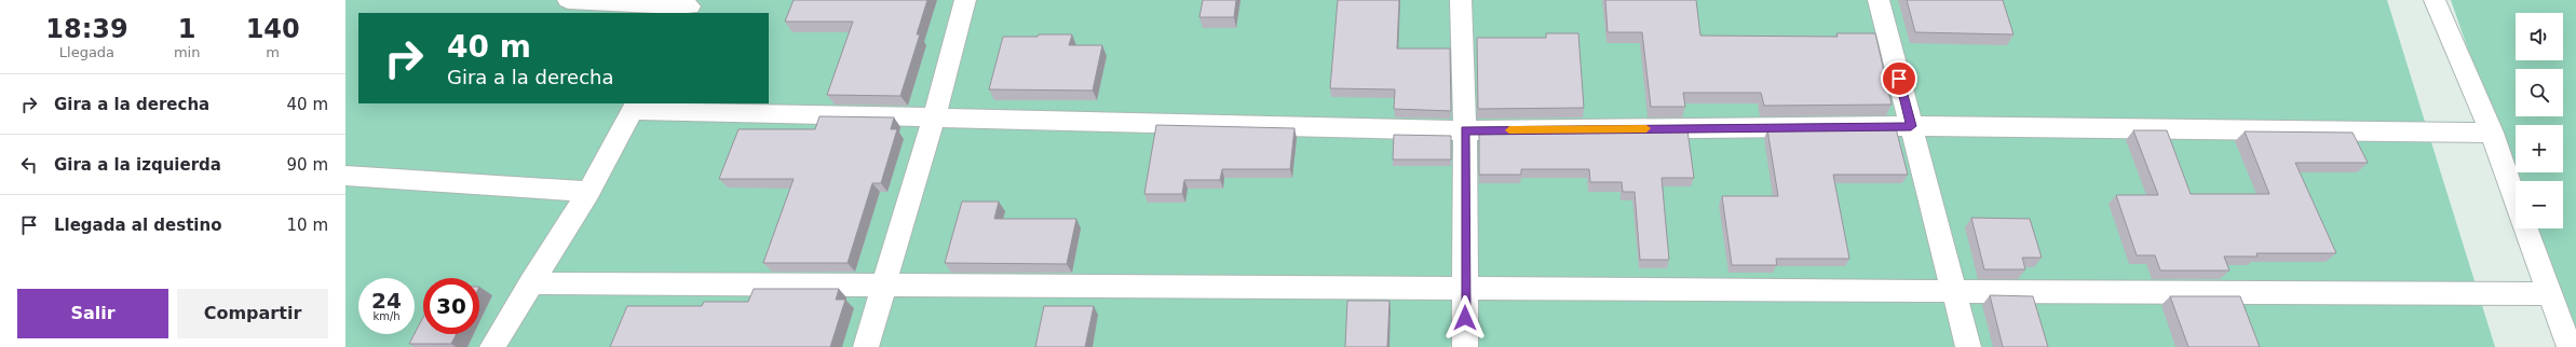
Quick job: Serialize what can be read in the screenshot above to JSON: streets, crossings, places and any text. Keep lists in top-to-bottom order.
{
  "page": {
    "eta": [
      "18:39",
      "Llegada",
      "1",
      "min",
      "140",
      "m"
    ],
    "map_buttons": ["+", "−"],
    "turn": ["40 m", "Gira a la derecha"],
    "list": [
      {
        "name": "Gira a la derecha",
        "value": "40 m"
      },
      {
        "name": "Gira a la izquierda",
        "value": "90 m"
      },
      {
        "name": "Llegada al destino",
        "value": "10 m"
      }
    ],
    "speed": "24 km/h",
    "limit": "30",
    "buttons": ["Salir", "Compartir"]
  }
}
